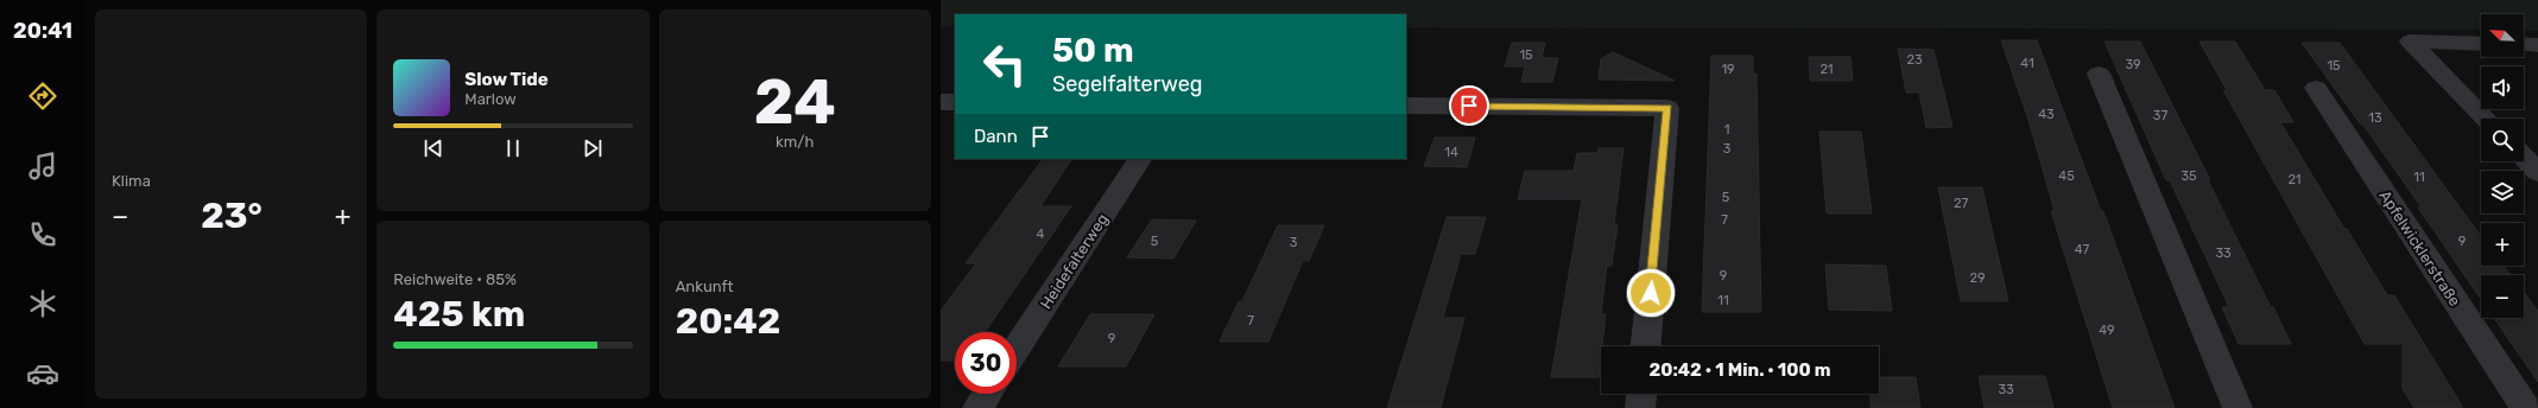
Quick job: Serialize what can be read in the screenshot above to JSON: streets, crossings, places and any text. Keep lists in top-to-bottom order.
{
  "streets": {
    "street": ["Apfelwicklerstraße", "Heidefalterweg"]
  },
  "house_numbers": [
    "15",
    "23",
    "41",
    "39",
    "15",
    "19",
    "21",
    "43",
    "37",
    "13",
    "1",
    "3",
    "14",
    "45",
    "35",
    "11",
    "21",
    "5",
    "27",
    "7",
    "4",
    "5",
    "9",
    "3",
    "47",
    "33",
    "9",
    "29",
    "11",
    "7",
    "49",
    "9",
    "33"
  ],
  "north": "top left",
  "page": {
    "tabs": "20:41",
    "tile": [
      "Klima",
      ["24", "km/h"],
      ["Reichweite · 85%", "425 km"],
      ["Ankunft", "20:42"]
    ],
    "map_buttons": ["+", "−"],
    "turn": ["50 m", "Segelfalterweg"],
    "song": ["Slow Tide", "Marlow"],
    "then": "Dann",
    "heat": ["−", "23°", "+"],
    "limit": "30",
    "trip": "20:42 · 1 Min. · 100 m"
  }
}
